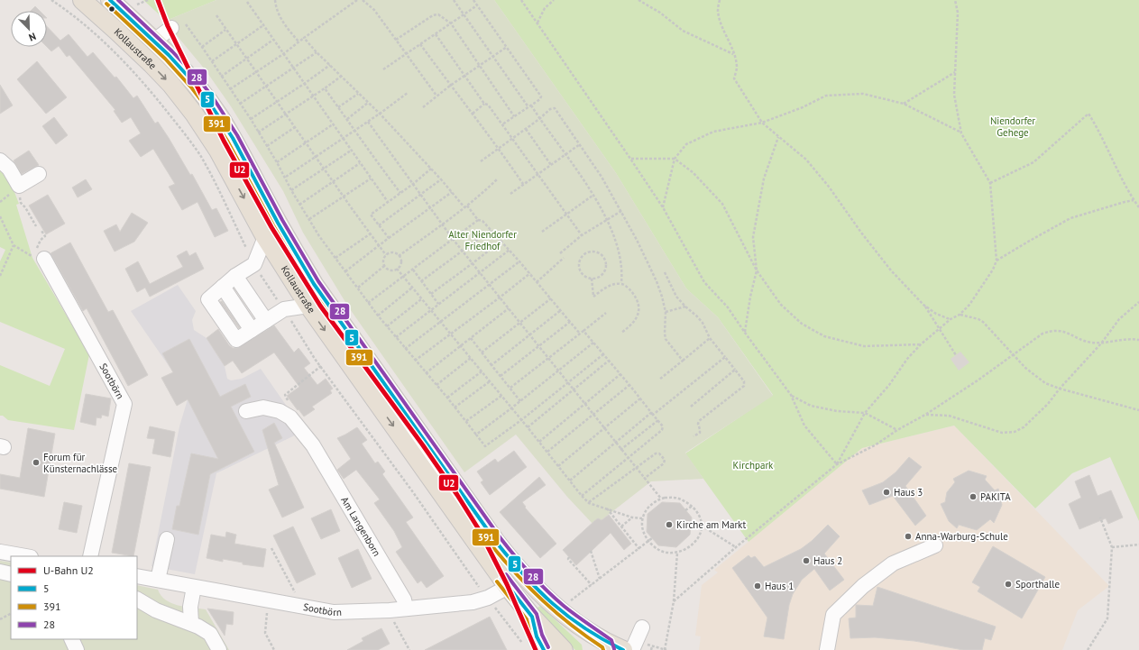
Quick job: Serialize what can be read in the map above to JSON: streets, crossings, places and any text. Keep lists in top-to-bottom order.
{
  "streets": {
    "main road": ["Kollaustraße"],
    "street": ["Sootbörn", "Am Langenborn"]
  },
  "crossings": [
    ["Kollaustraße", "Sootbörn"],
    ["Sootbörn", "Am Langenborn"]
  ],
  "parks": ["Niendorfer Gehege", "Alter Niendorfer Friedhof", "Kirchpark"],
  "places": [
    "Forum für Künsternachlässe",
    "Haus 3",
    "PAKITA",
    "Kirche am Markt",
    "Anna-Warburg-Schule",
    "Haus 2",
    "Sporthalle",
    "Haus 1"
  ],
  "lines": [
    "metro line U2",
    "transit line 5",
    "transit line 28",
    "transit line 391"
  ],
  "legend": [
    "U-Bahn U2",
    "5",
    "391",
    "28"
  ],
  "north": "bottom right"
}
